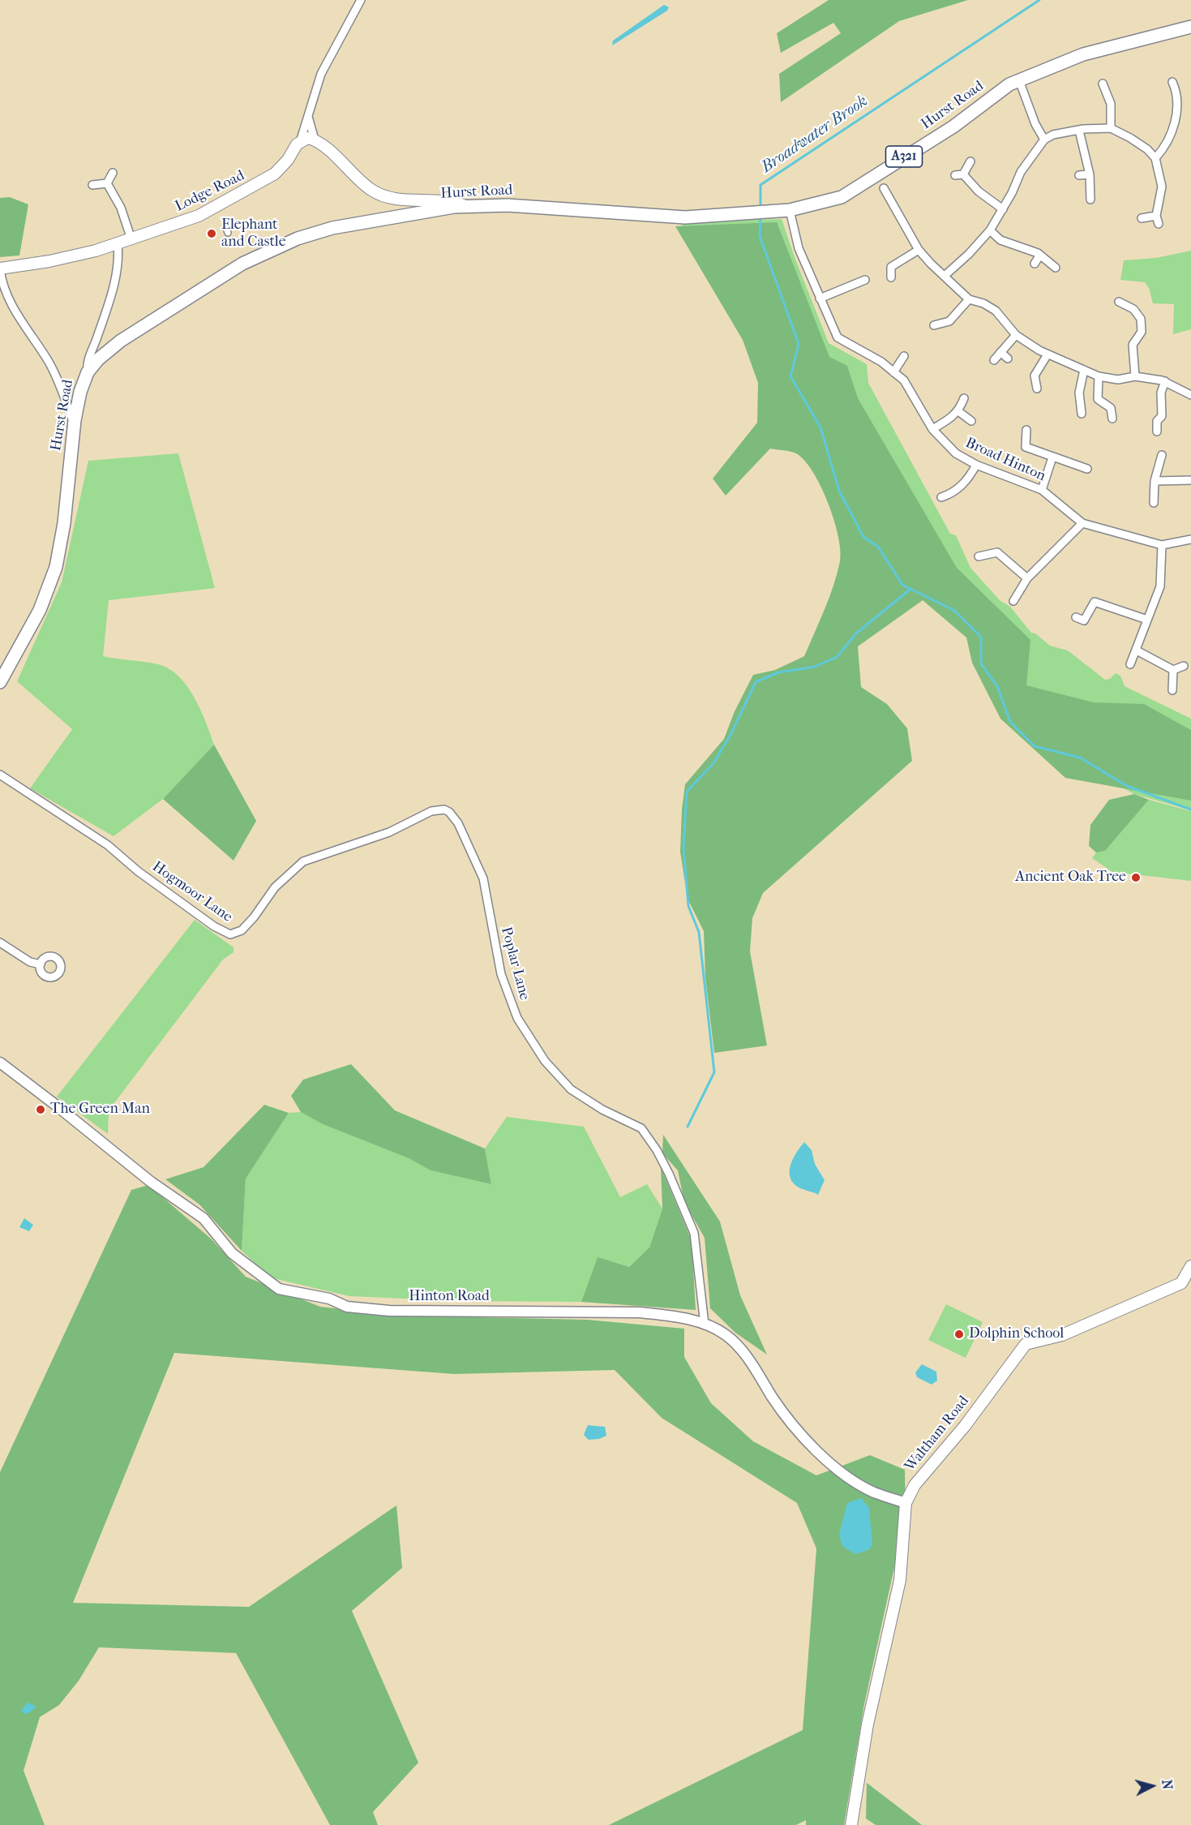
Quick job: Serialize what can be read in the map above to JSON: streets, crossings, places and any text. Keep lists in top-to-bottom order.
{
  "streets": {
    "main road": [
      "Hurst Road",
      "A321",
      "Lodge Road",
      "Waltham Road"
    ],
    "street": [
      "Broad Hinton",
      "Hogmoor Lane",
      "Poplar Lane",
      "Hinton Road"
    ]
  },
  "crossings": [
    ["Hurst Road", "Broad Hinton"],
    ["Hogmoor Lane", "Poplar Lane"],
    ["Poplar Lane", "Hinton Road"],
    ["Hinton Road", "Waltham Road"]
  ],
  "water": ["Broadwater Brook"],
  "places": [
    "Elephant and Castle",
    "Ancient Oak Tree",
    "The Green Man",
    "Dolphin School"
  ],
  "north": "right"
}
